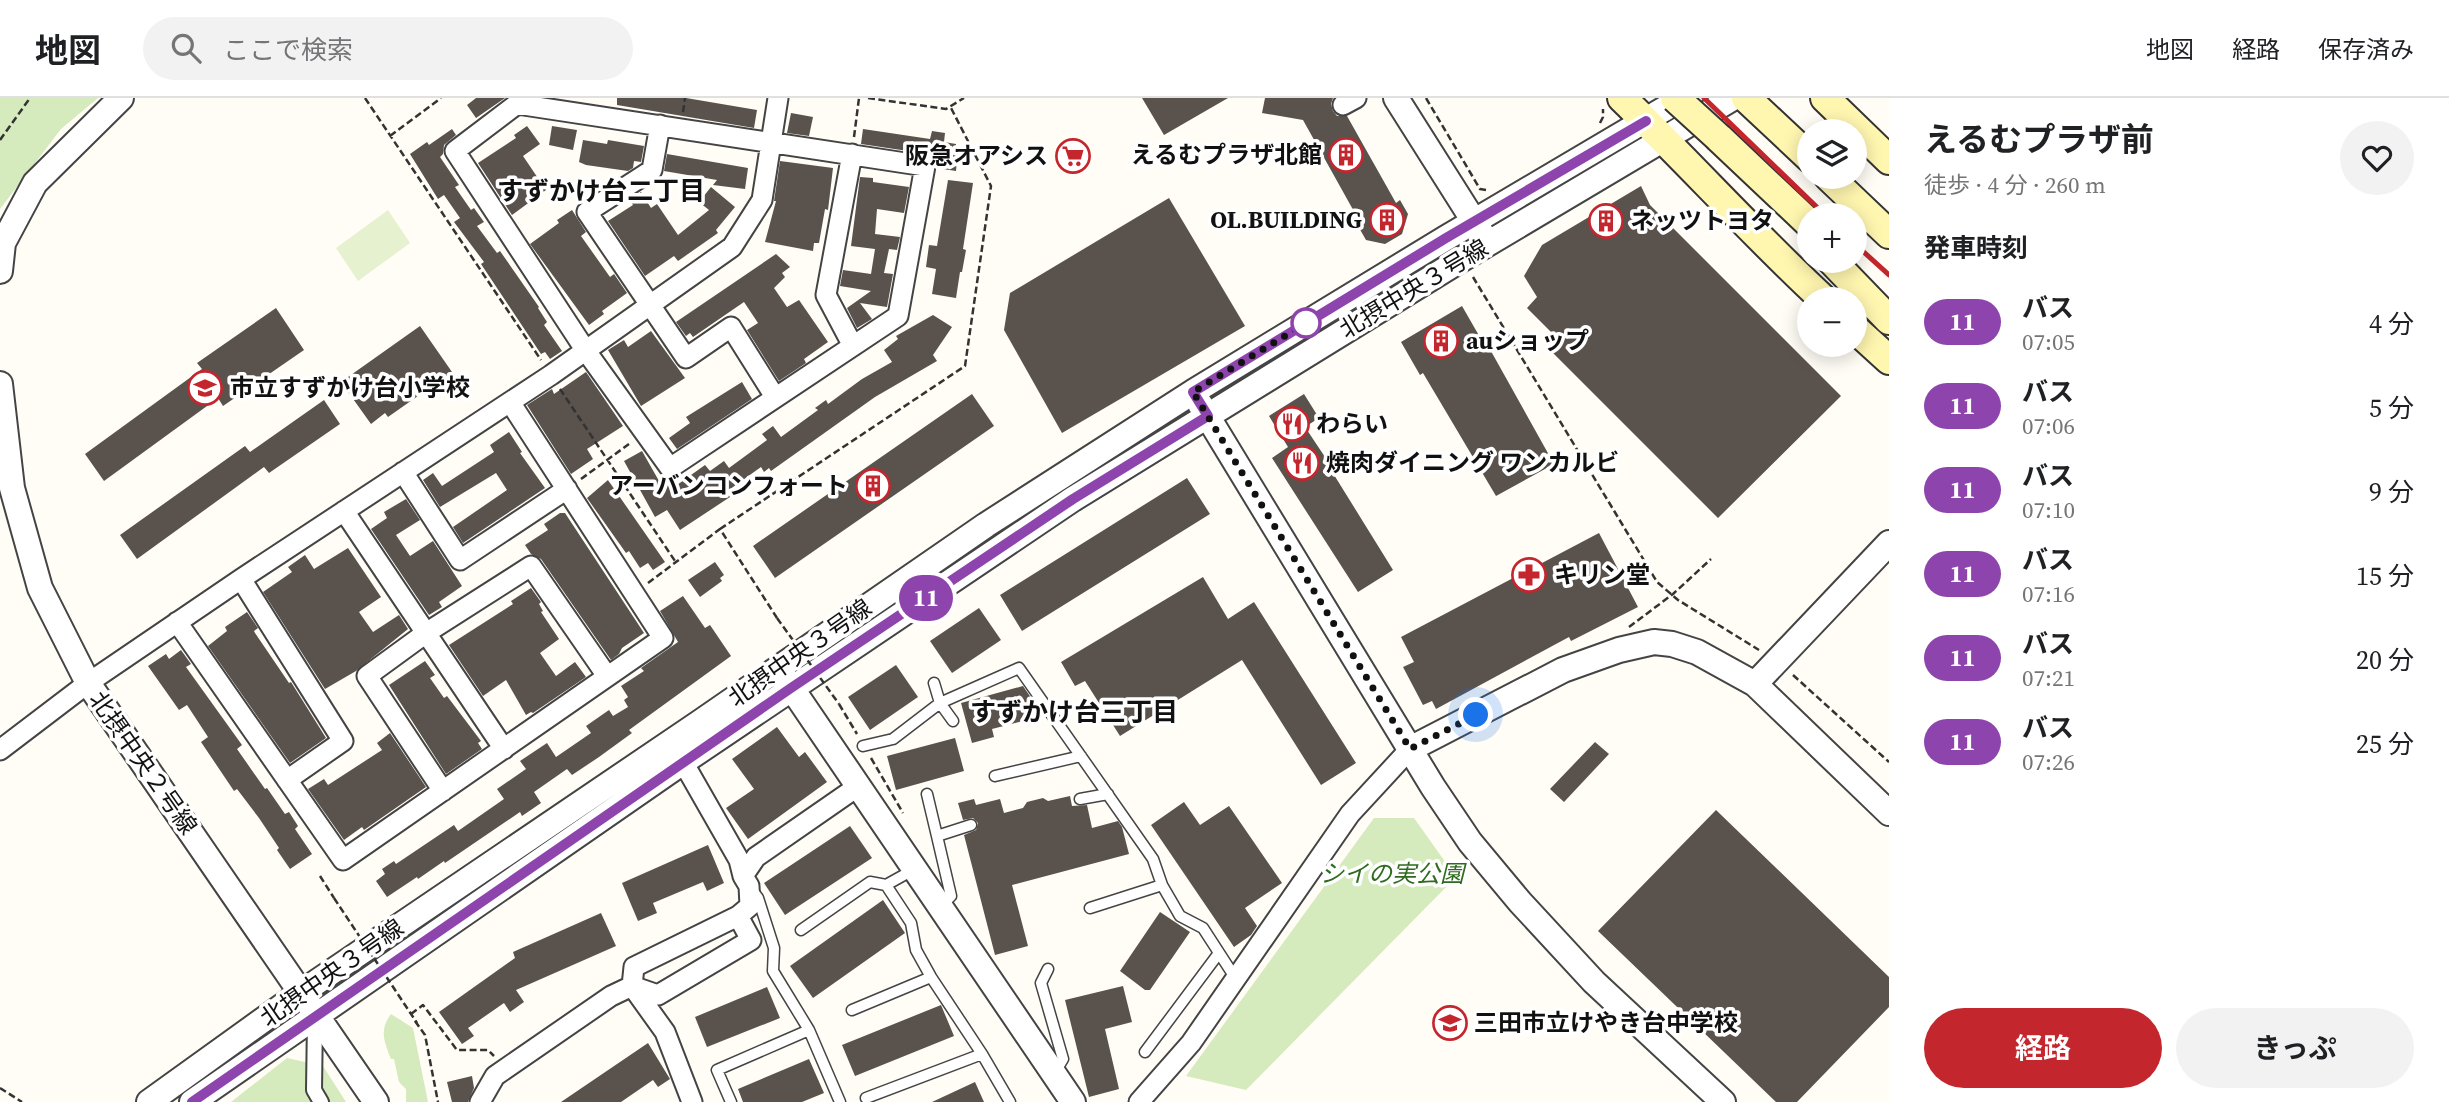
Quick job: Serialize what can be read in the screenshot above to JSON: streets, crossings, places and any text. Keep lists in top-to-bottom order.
{
  "streets": {
    "street": ["北摂中央３号線", "北摂中央２号線"]
  },
  "crossings": [
    ["北摂中央３号線", "北摂中央２号線"]
  ],
  "districts": ["すずかけ台二丁目", "すずかけ台三丁目"],
  "parks": ["シイの実公園"],
  "places": {
    "building": [
      "えるむプラザ北館",
      "OL.BUILDING",
      "ネッツトヨタ",
      "auショップ",
      "アーバンコンフォート"
    ],
    "supermarket": ["阪急オアシス"],
    "school or university": ["市立すずかけ台小学校", "三田市立けやき台中学校"],
    "restaurant": ["わらい", "焼肉ダイニング ワンカルビ"],
    "pharmacy": ["キリン堂"]
  },
  "lines": ["bus line 11"],
  "page": {
    "header": "地図",
    "search": "ここで検索",
    "nav": ["地図", "経路", "保存済み"],
    "on_map": "11",
    "heading": [
      ["えるむプラザ前", "徒歩 · 4 分 · 260 m"],
      "発車時刻"
    ],
    "map_buttons": ["+", "−"],
    "list": [
      {
        "mark": "11",
        "name": "バス",
        "note": "07:05",
        "value": "4 分"
      },
      {
        "mark": "11",
        "name": "バス",
        "note": "07:06",
        "value": "5 分"
      },
      {
        "mark": "11",
        "name": "バス",
        "note": "07:10",
        "value": "9 分"
      },
      {
        "mark": "11",
        "name": "バス",
        "note": "07:16",
        "value": "15 分"
      },
      {
        "mark": "11",
        "name": "バス",
        "note": "07:21",
        "value": "20 分"
      },
      {
        "mark": "11",
        "name": "バス",
        "note": "07:26",
        "value": "25 分"
      }
    ],
    "buttons": ["経路", "きっぷ"]
  }
}
